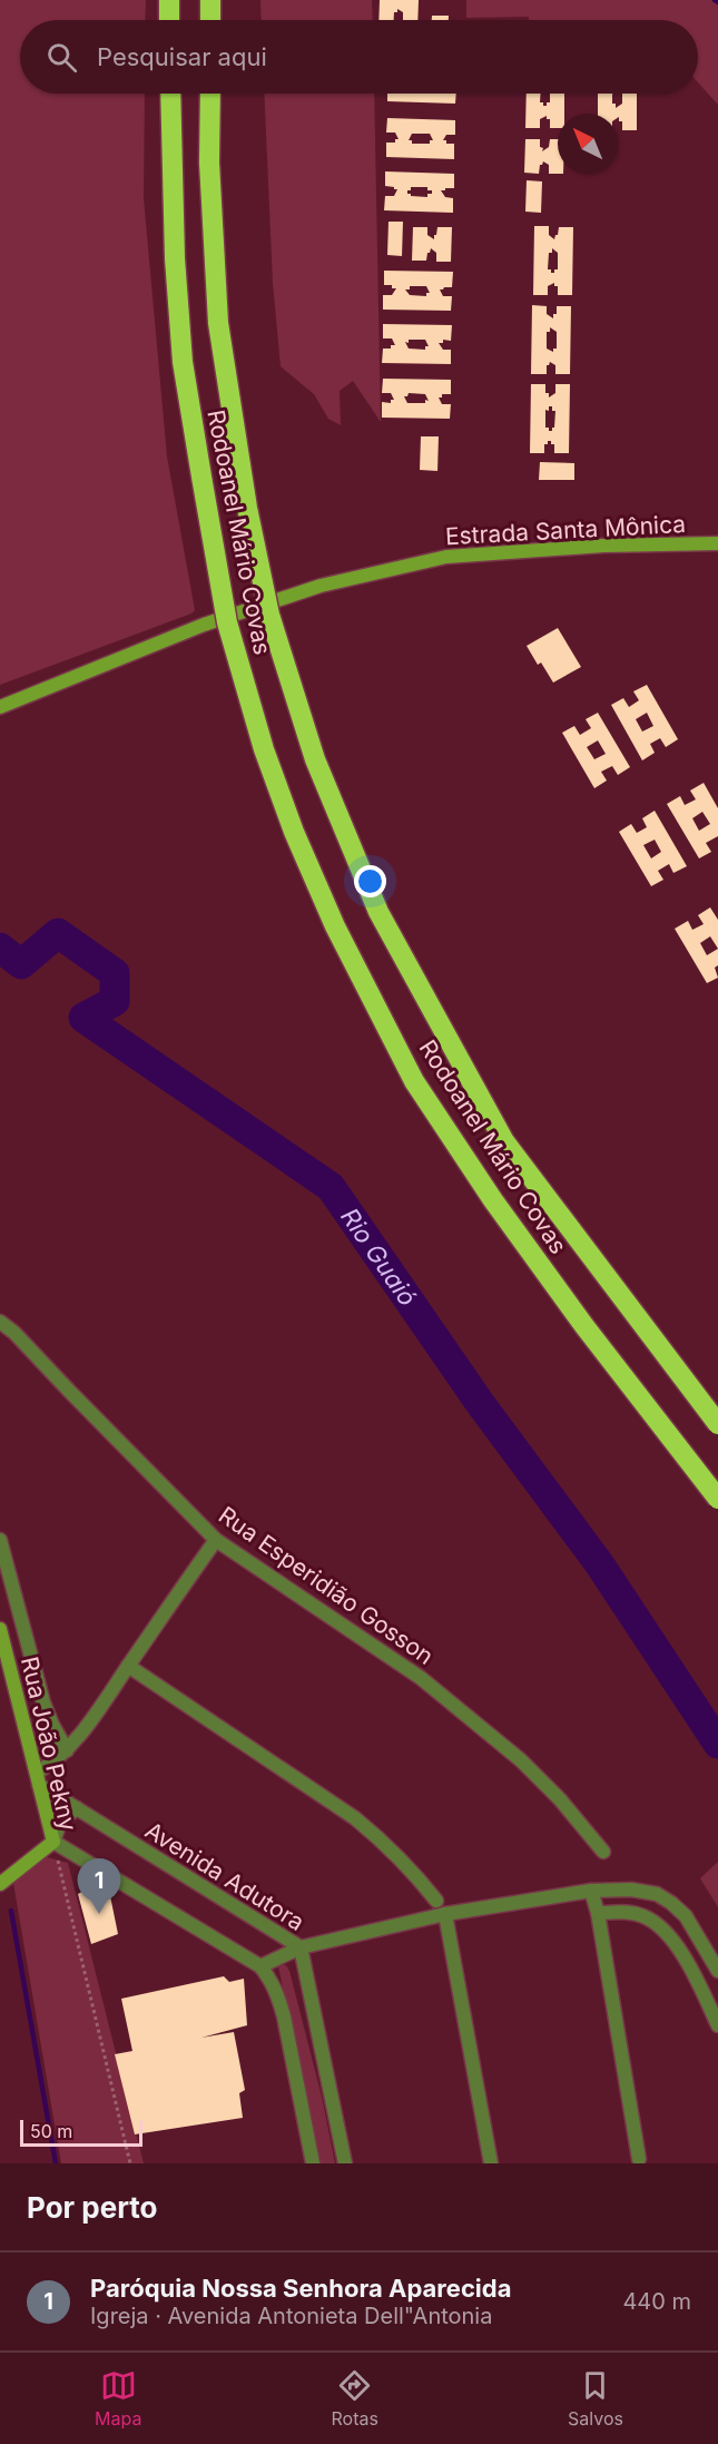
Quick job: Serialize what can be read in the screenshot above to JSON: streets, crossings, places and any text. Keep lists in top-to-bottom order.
{
  "streets": {
    "highway": ["Rodoanel Mário Covas"],
    "main road": ["Estrada Santa Mônica", "Rua João Pekny"],
    "street": ["Rua Esperidião Gosson", "Avenida Adutora"]
  },
  "crossings": [
    ["Rua João Pekny", "Avenida Adutora"]
  ],
  "water": ["Rio Guaió"],
  "scale_bar": "50 m",
  "north": "top left",
  "page": {
    "search": "Pesquisar aqui",
    "pins": "1",
    "scale": "50 m",
    "heading": "Por perto",
    "list": [
      {
        "mark": "1",
        "name": "Paróquia Nossa Senhora Aparecida",
        "note": "Igreja · Avenida Antonieta Dell\"Antonia",
        "value": "440 m"
      }
    ],
    "nav": ["Mapa", "Rotas", "Salvos"]
  }
}
